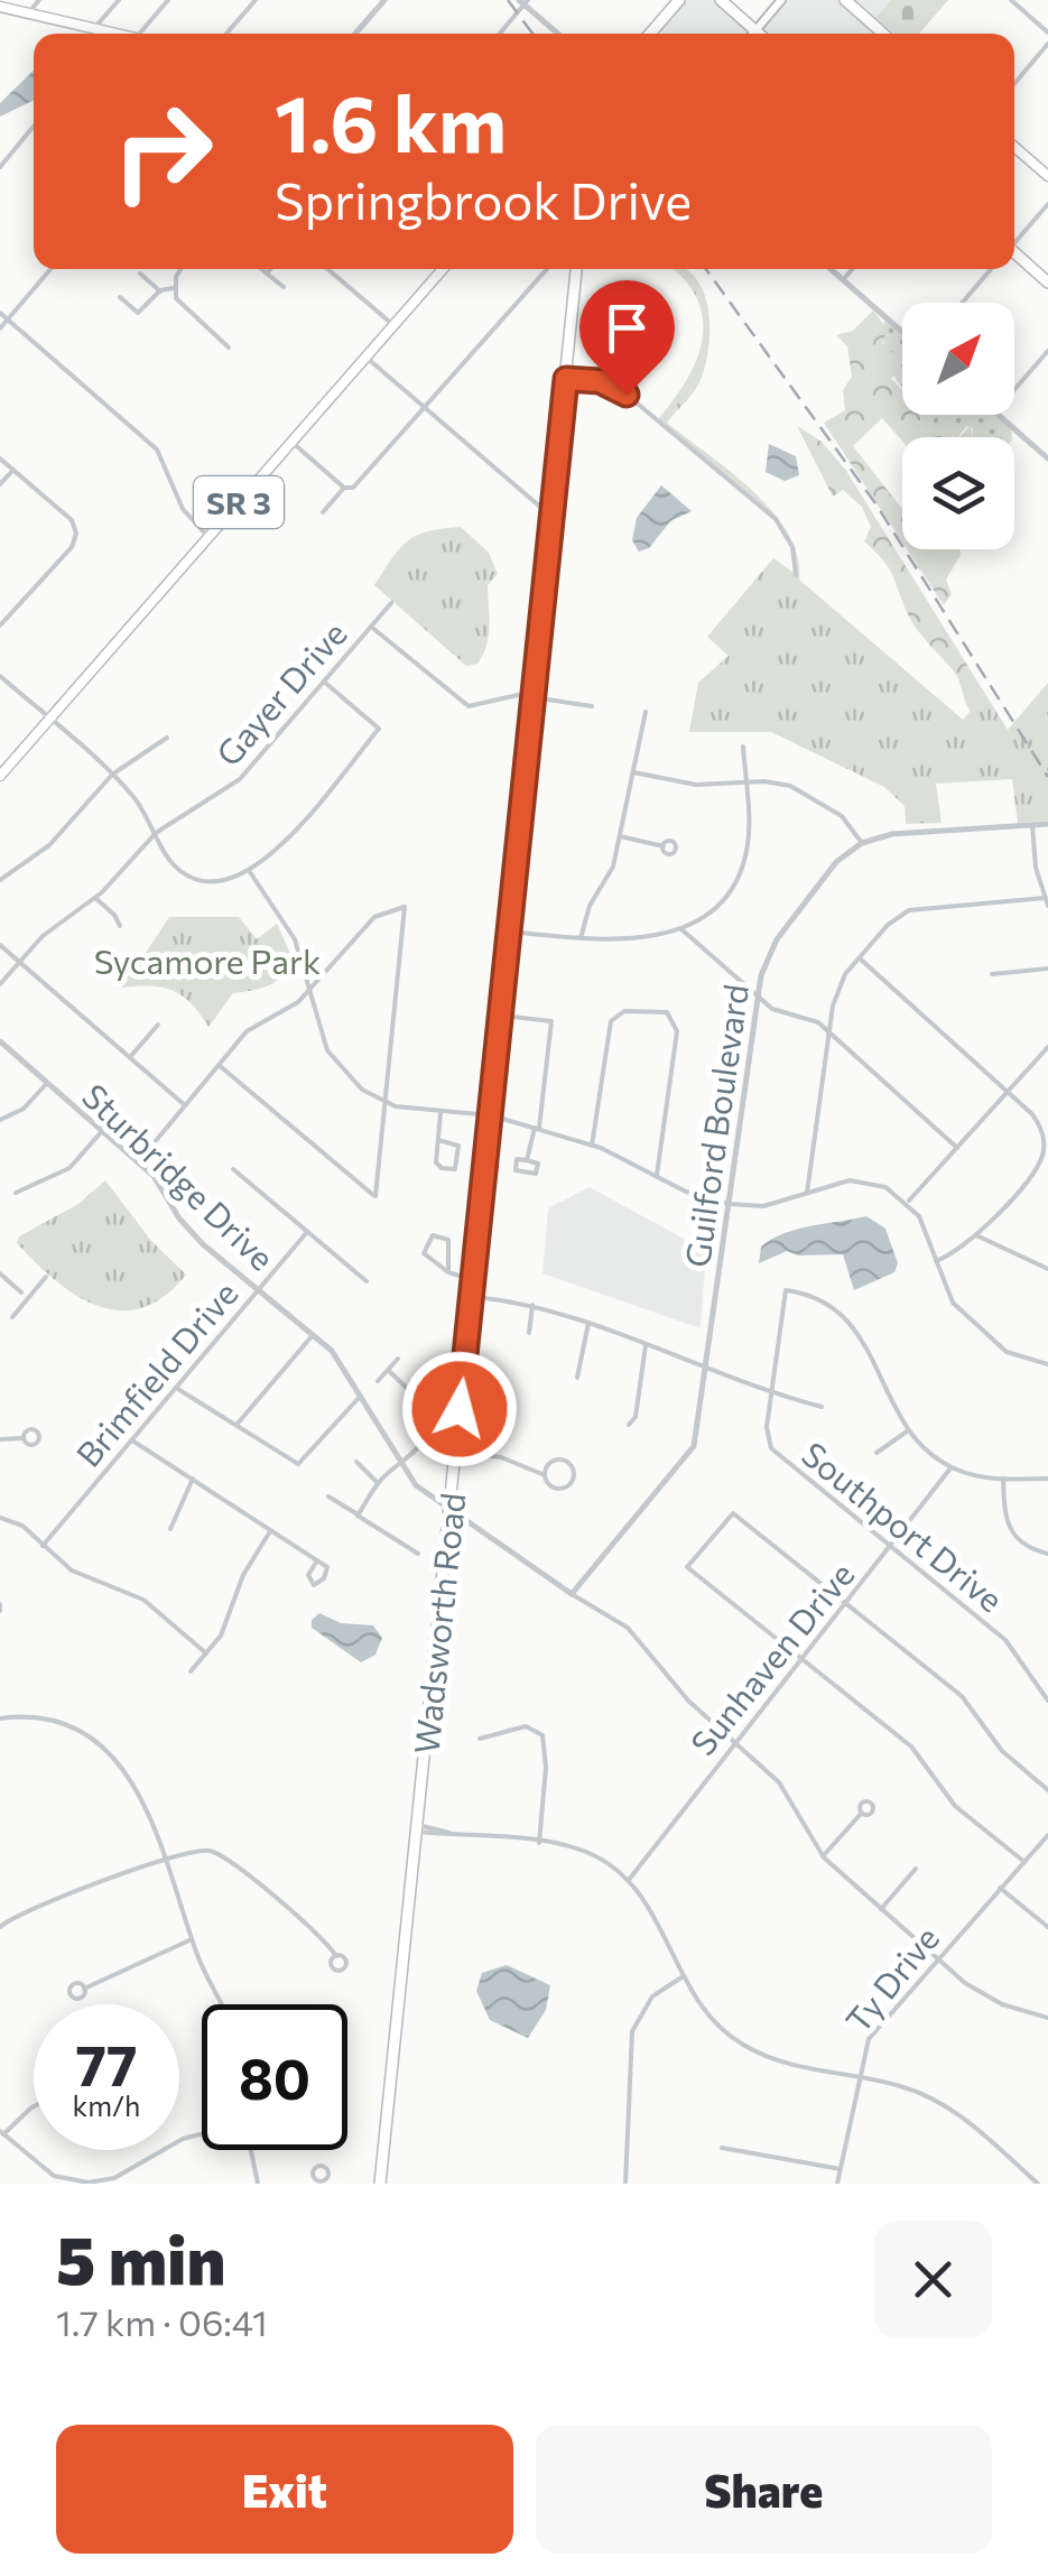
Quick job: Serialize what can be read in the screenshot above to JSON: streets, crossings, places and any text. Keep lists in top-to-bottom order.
{
  "streets": {
    "highway": ["Wadsworth Road"],
    "main road": ["SR 3"],
    "street": [
      "Gayer Drive",
      "Guilford Boulevard",
      "Sturbridge Drive",
      "Brimfield Drive",
      "Southport Drive",
      "Sunhaven Drive",
      "Ty Drive"
    ]
  },
  "crossings": [
    ["Guilford Boulevard", "Sturbridge Drive"],
    ["Sturbridge Drive", "Brimfield Drive"],
    ["Sturbridge Drive", "Wadsworth Road"],
    ["Sturbridge Drive", "Sunhaven Drive"],
    ["Sturbridge Drive", "Ty Drive"],
    ["Southport Drive", "Sunhaven Drive"]
  ],
  "parks": ["Sycamore Park"],
  "north": "top right",
  "page": {
    "turn": ["1.6 km", "Springbrook Drive"],
    "speed": "77 km/h",
    "limit": "80",
    "heading": ["5 min", "1.7 km · 06:41"],
    "buttons": ["Exit", "Share"]
  }
}
